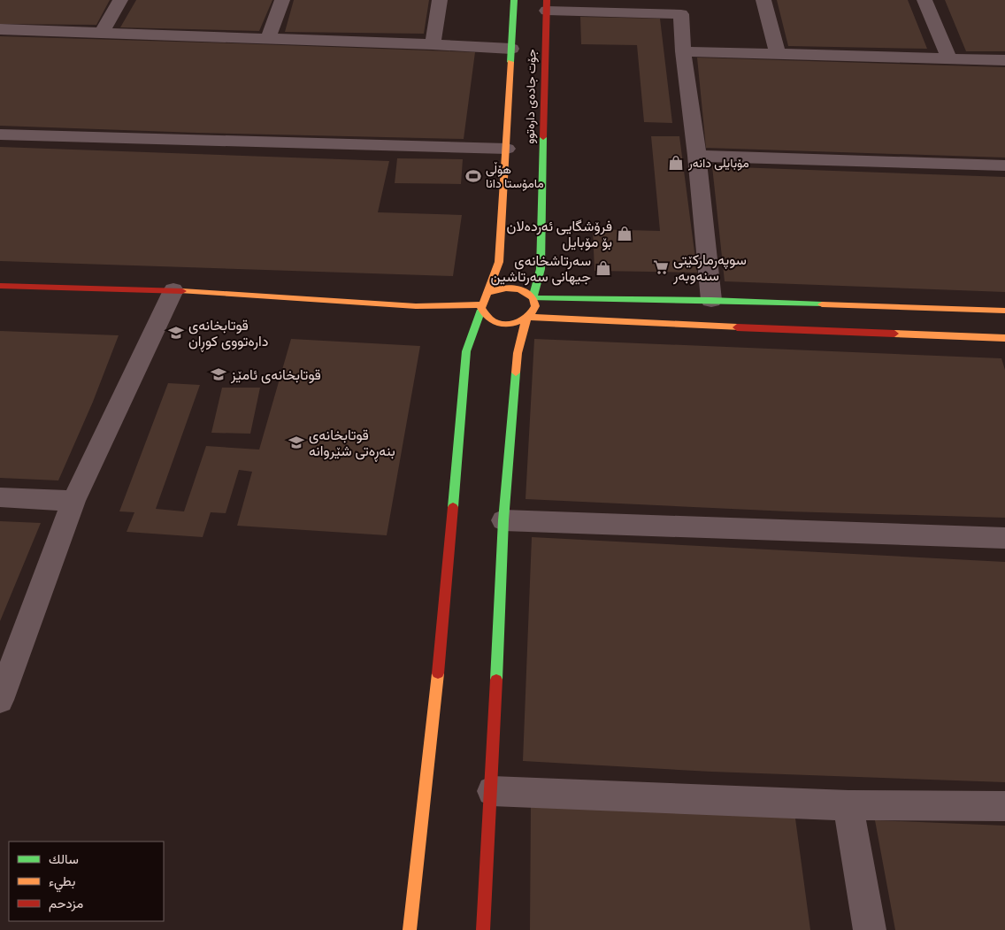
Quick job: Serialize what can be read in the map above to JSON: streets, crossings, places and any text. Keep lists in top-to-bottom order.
{
  "streets": {
    "main road": ["جۆت جادەی دارەتوو"]
  },
  "places": {
    "shop": ["مۆبایلی دانەر", "فرۆشگایی ئەردەلان بۆ مۆبایل", "سەرتاشخانەی جیهانی سەرتاشین"],
    "sports": ["هۆڵی مامۆستا دانا"],
    "supermarket": ["سوپەرمارکێتی سنەوبەر"],
    "school or university": ["قوتابخانەی دارەتووی کوڕان", "قوتابخانەی ئامێز", "قوتابخانەی بنەڕەتی شێروانە"]
  },
  "legend": ["سالك", "بطيء", "مزدحم"]
}
